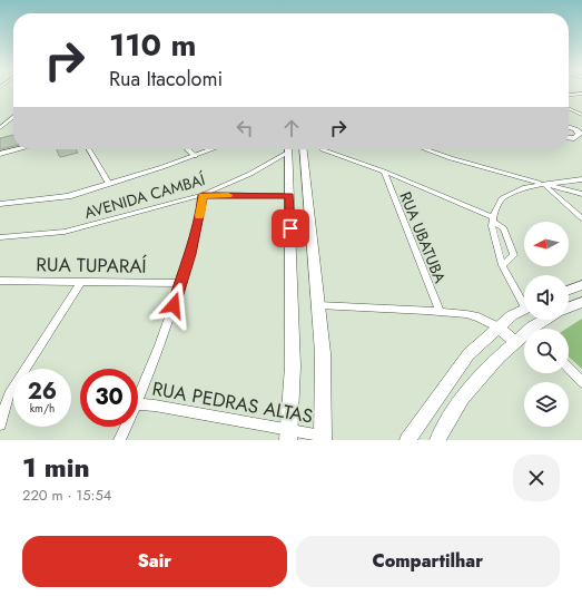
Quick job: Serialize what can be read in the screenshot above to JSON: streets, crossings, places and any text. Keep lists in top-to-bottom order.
{
  "streets": {
    "street": [
      "AVENIDA CAMBAÍ",
      "RUA UBATUBA",
      "RUA TUPARAÍ",
      "RUA PEDRAS ALTAS"
    ]
  },
  "north": "left",
  "page": {
    "turn": ["110 m", "Rua Itacolomi"],
    "speed": "26 km/h",
    "limit": "30",
    "heading": ["1 min", "220 m · 15:54"],
    "buttons": ["Sair", "Compartilhar"]
  }
}
